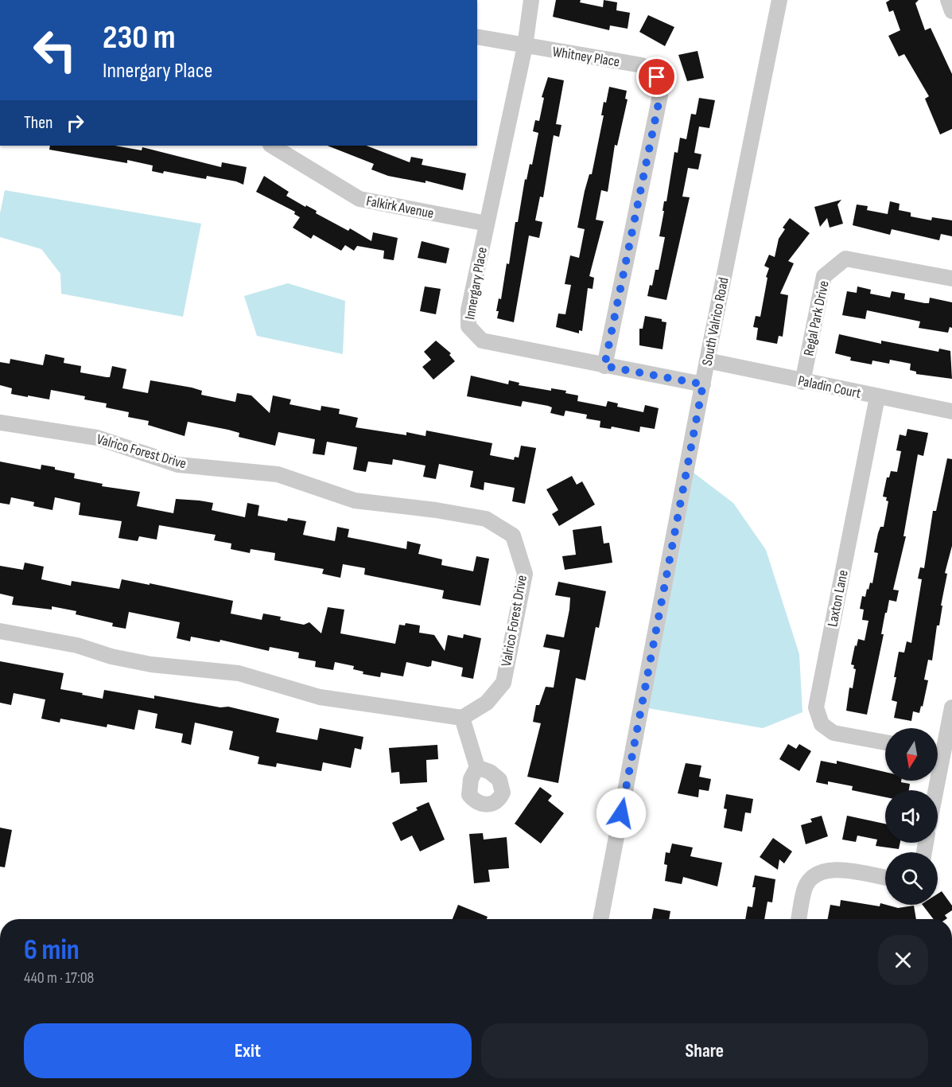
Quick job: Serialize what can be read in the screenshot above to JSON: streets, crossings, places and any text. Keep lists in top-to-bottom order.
{
  "streets": {
    "street": [
      "Whitney Place",
      "Falkirk Avenue",
      "Innergary Place",
      "Regal Park Drive",
      "South Valrico Road",
      "Paladin Court",
      "Valrico Forest Drive",
      "Laxton Lane"
    ]
  },
  "crossings": [
    ["Whitney Place", "Innergary Place"],
    ["Falkirk Avenue", "Innergary Place"],
    ["Innergary Place", "South Valrico Road"],
    ["Regal Park Drive", "Paladin Court"],
    ["South Valrico Road", "Paladin Court"],
    ["Paladin Court", "Laxton Lane"]
  ],
  "north": "bottom",
  "page": {
    "turn": ["230 m", "Innergary Place"],
    "then": "Then",
    "heading": ["6 min", "440 m · 17:08"],
    "buttons": ["Exit", "Share"]
  }
}
